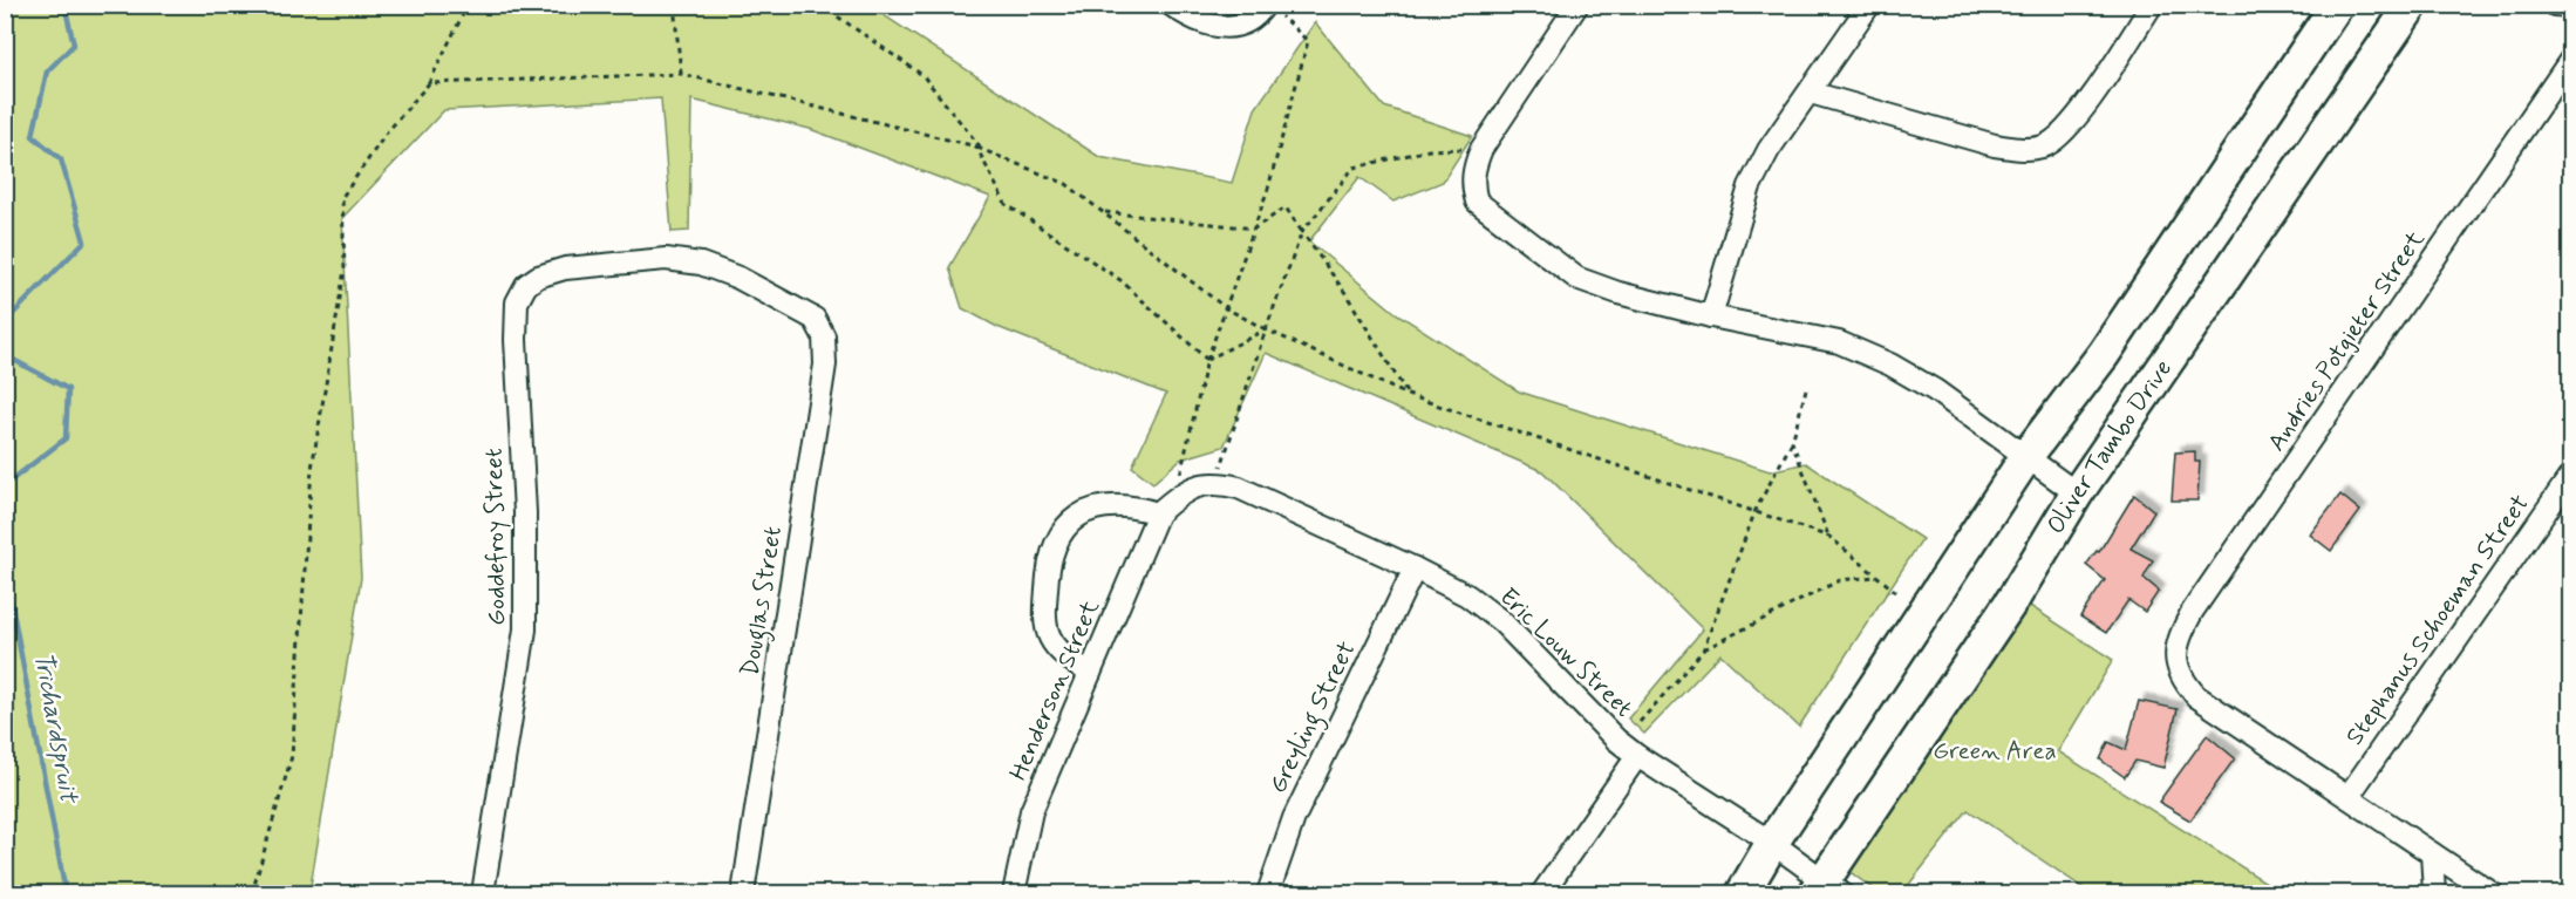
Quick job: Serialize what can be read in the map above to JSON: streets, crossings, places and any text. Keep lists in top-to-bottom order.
{
  "streets": {
    "street": [
      "Andries Potgieter Street",
      "Oliver Tambo Drive",
      "Goddefroy Street",
      "Douglas Street",
      "Stephanus Schoeman Street",
      "Eric Louw Street",
      "Henderson Street",
      "Greyling Street"
    ]
  },
  "crossings": [
    ["Andries Potgieter Street", "Stephanus Schoeman Street"],
    ["Oliver Tambo Drive", "Eric Louw Street"],
    ["Goddefroy Street", "Douglas Street"],
    ["Eric Louw Street", "Greyling Street"]
  ],
  "water": ["Trichardspruit"],
  "parks": ["Green Area"]
}
